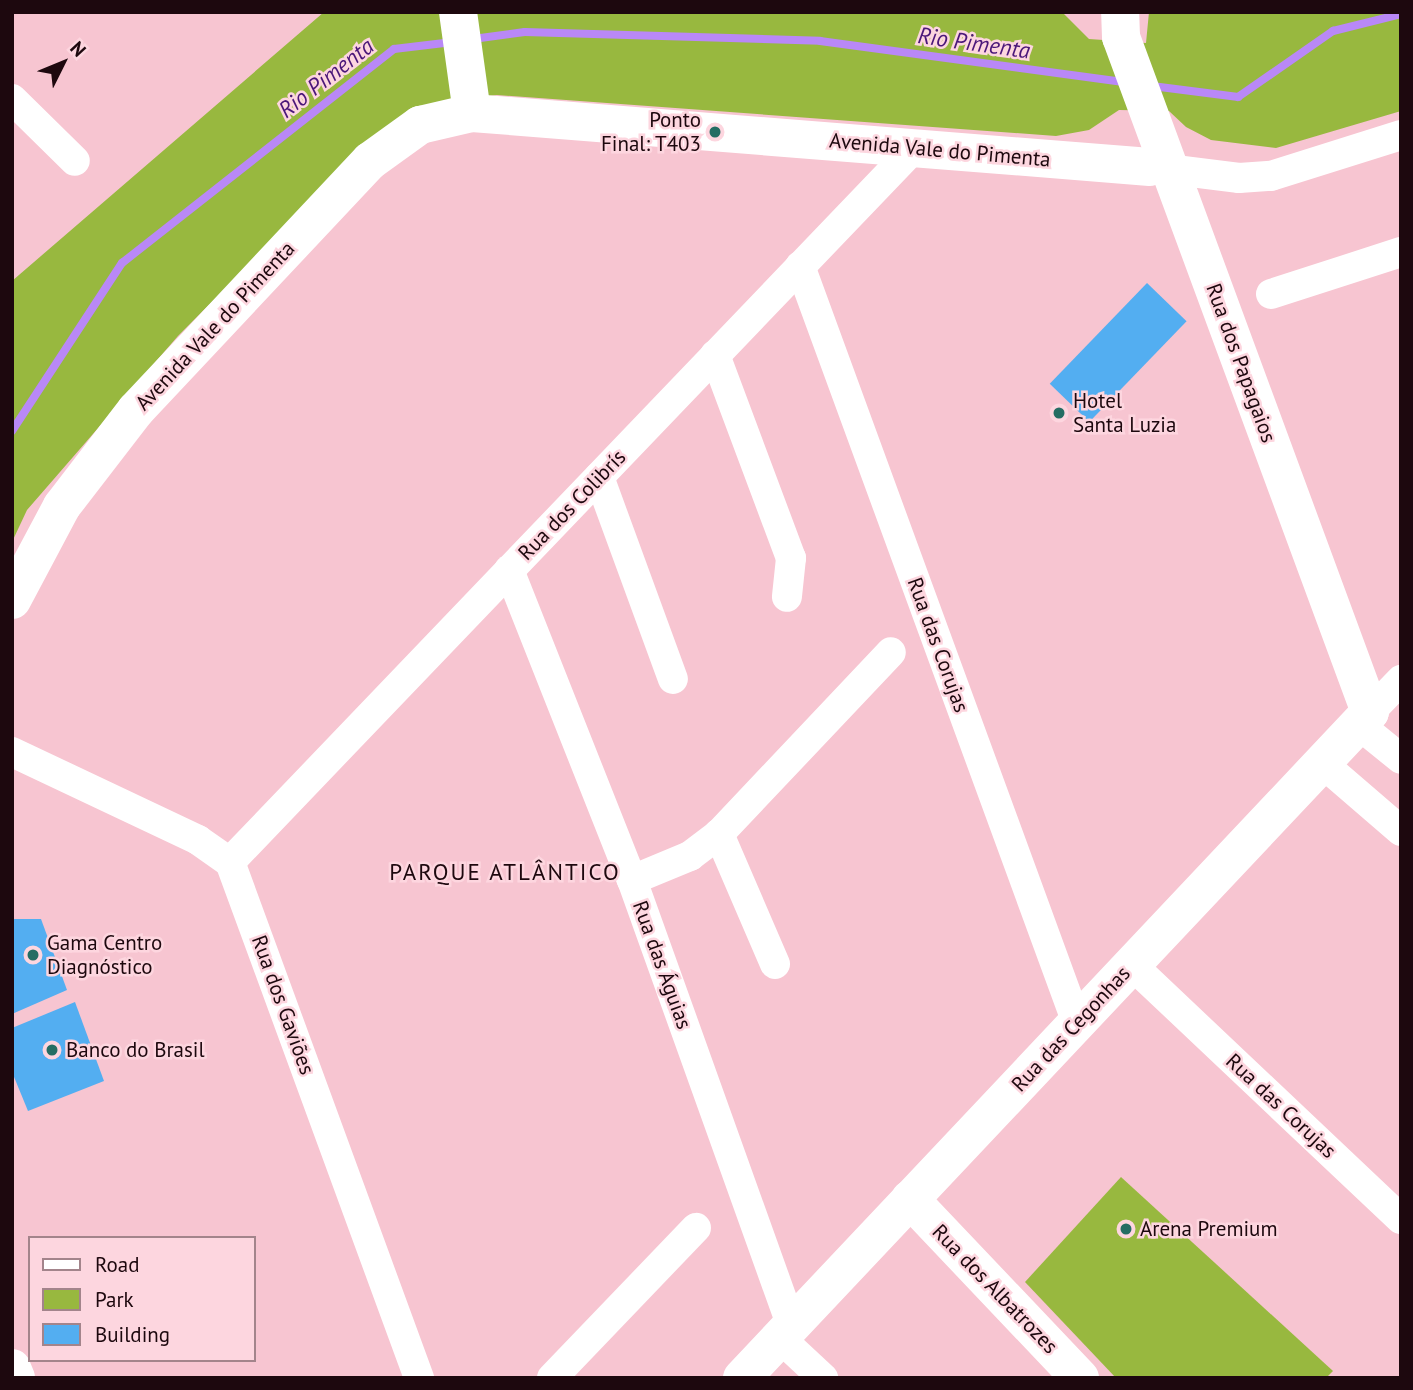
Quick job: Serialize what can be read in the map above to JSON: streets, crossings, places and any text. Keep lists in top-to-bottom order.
{
  "streets": {
    "street": [
      "Avenida Vale do Pimenta",
      "Rua dos Papagaios",
      "Rua dos Colibrís",
      "Rua das Corujas",
      "Rua das Águias",
      "Rua dos Gaviões",
      "Rua das Cegonhas",
      "Rua dos Albatrozes"
    ]
  },
  "crossings": [
    ["Avenida Vale do Pimenta", "Rua dos Papagaios"],
    ["Avenida Vale do Pimenta", "Rua dos Colibrís"],
    ["Rua dos Papagaios", "Rua das Cegonhas"],
    ["Rua dos Colibrís", "Rua das Corujas"],
    ["Rua dos Colibrís", "Rua das Águias"],
    ["Rua dos Colibrís", "Rua dos Gaviões"],
    ["Rua das Corujas", "Rua das Cegonhas"],
    ["Rua das Águias", "Rua das Cegonhas"],
    ["Rua das Cegonhas", "Rua dos Albatrozes"]
  ],
  "districts": ["PARQUE ATLÂNTICO"],
  "water": ["Rio Pimenta"],
  "places": [
    "Ponto Final: T403",
    "Hotel Santa Luzia",
    "Gama Centro Diagnóstico",
    "Banco do Brasil",
    "Arena Premium"
  ],
  "legend": ["Road", "Park", "Building"],
  "north": "top right"
}
